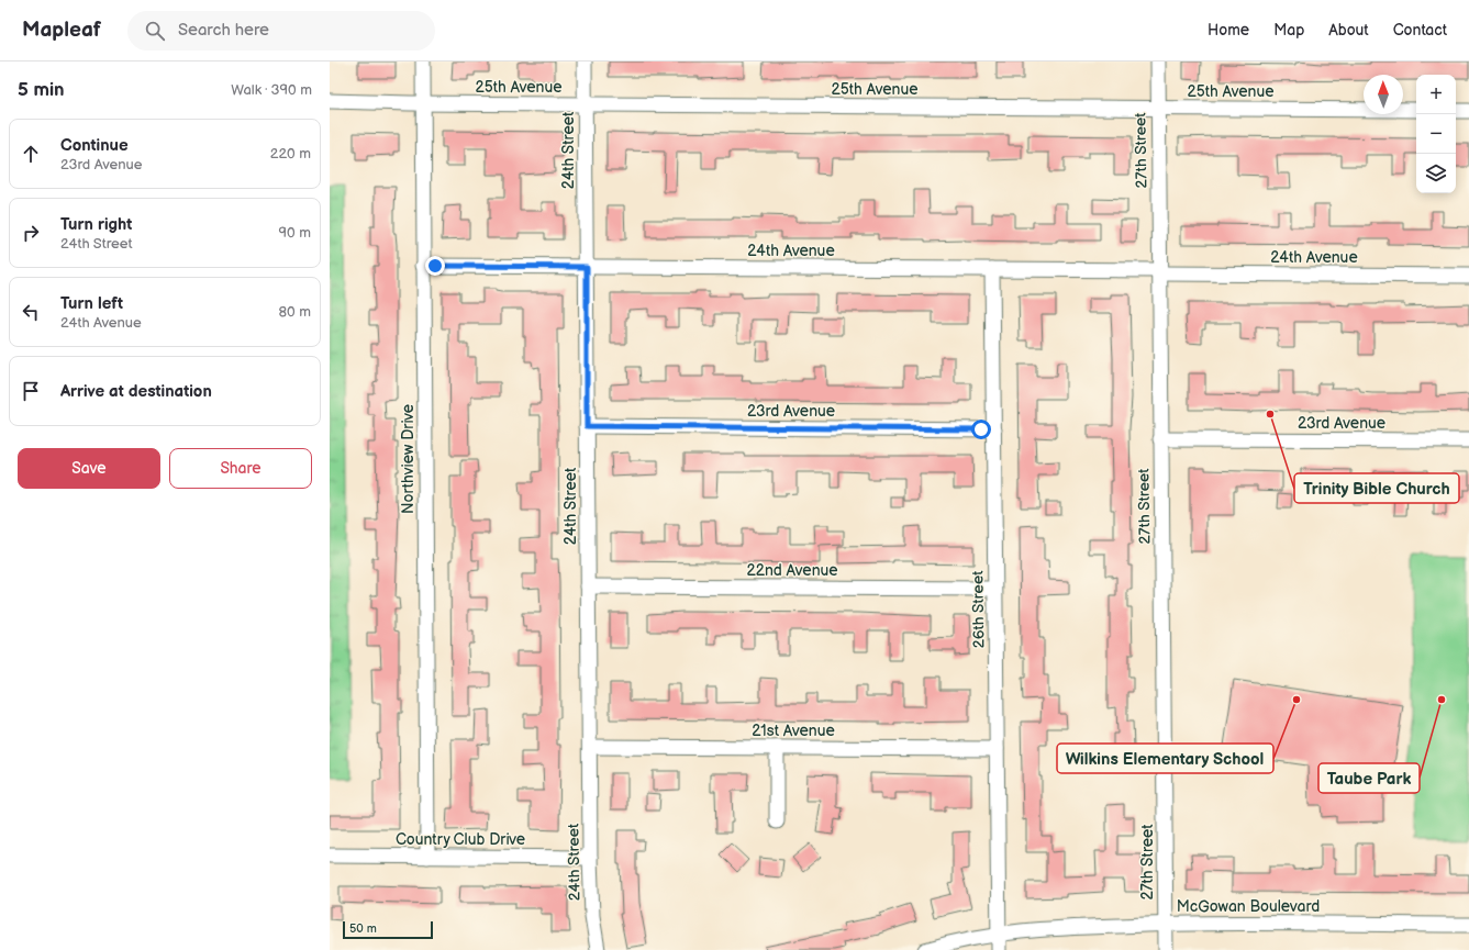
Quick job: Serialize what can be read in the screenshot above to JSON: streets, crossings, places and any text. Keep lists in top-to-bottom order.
{
  "streets": {
    "street": [
      "25th Avenue",
      "24th Street",
      "27th Street",
      "24th Avenue",
      "23rd Avenue",
      "Northview Drive",
      "22nd Avenue",
      "26th Street",
      "21st Avenue",
      "Country Club Drive",
      "McGowan Boulevard"
    ]
  },
  "crossings": [
    ["25th Avenue", "24th Street"],
    ["25th Avenue", "27th Street"],
    ["25th Avenue", "Northview Drive"],
    ["24th Street", "24th Avenue"],
    ["24th Street", "23rd Avenue"],
    ["24th Street", "22nd Avenue"],
    ["24th Street", "21st Avenue"],
    ["24th Street", "Country Club Drive"],
    ["27th Street", "24th Avenue"],
    ["27th Street", "23rd Avenue"],
    ["27th Street", "McGowan Boulevard"],
    ["24th Avenue", "Northview Drive"],
    ["24th Avenue", "26th Street"],
    ["23rd Avenue", "26th Street"],
    ["Northview Drive", "Country Club Drive"],
    ["22nd Avenue", "26th Street"],
    ["26th Street", "21st Avenue"],
    ["26th Street", "McGowan Boulevard"]
  ],
  "places": ["Trinity Bible Church", "Wilkins Elementary School", "Taube Park"],
  "scale_bar": "50 m",
  "north": "top",
  "page": {
    "header": "Mapleaf",
    "search": "Search here",
    "nav": [
      "Home",
      "Map",
      "About",
      "Contact"
    ],
    "heading": ["5 min", "Walk · 390 m"],
    "map_buttons": ["+", "−"],
    "list": [
      ["Continue", "23rd Avenue", "220 m"],
      ["Turn right", "24th Street", "90 m"],
      ["Turn left", "24th Avenue", "80 m"],
      "Arrive at destination"
    ],
    "buttons": ["Save", "Share"],
    "scale": "50 m"
  }
}
